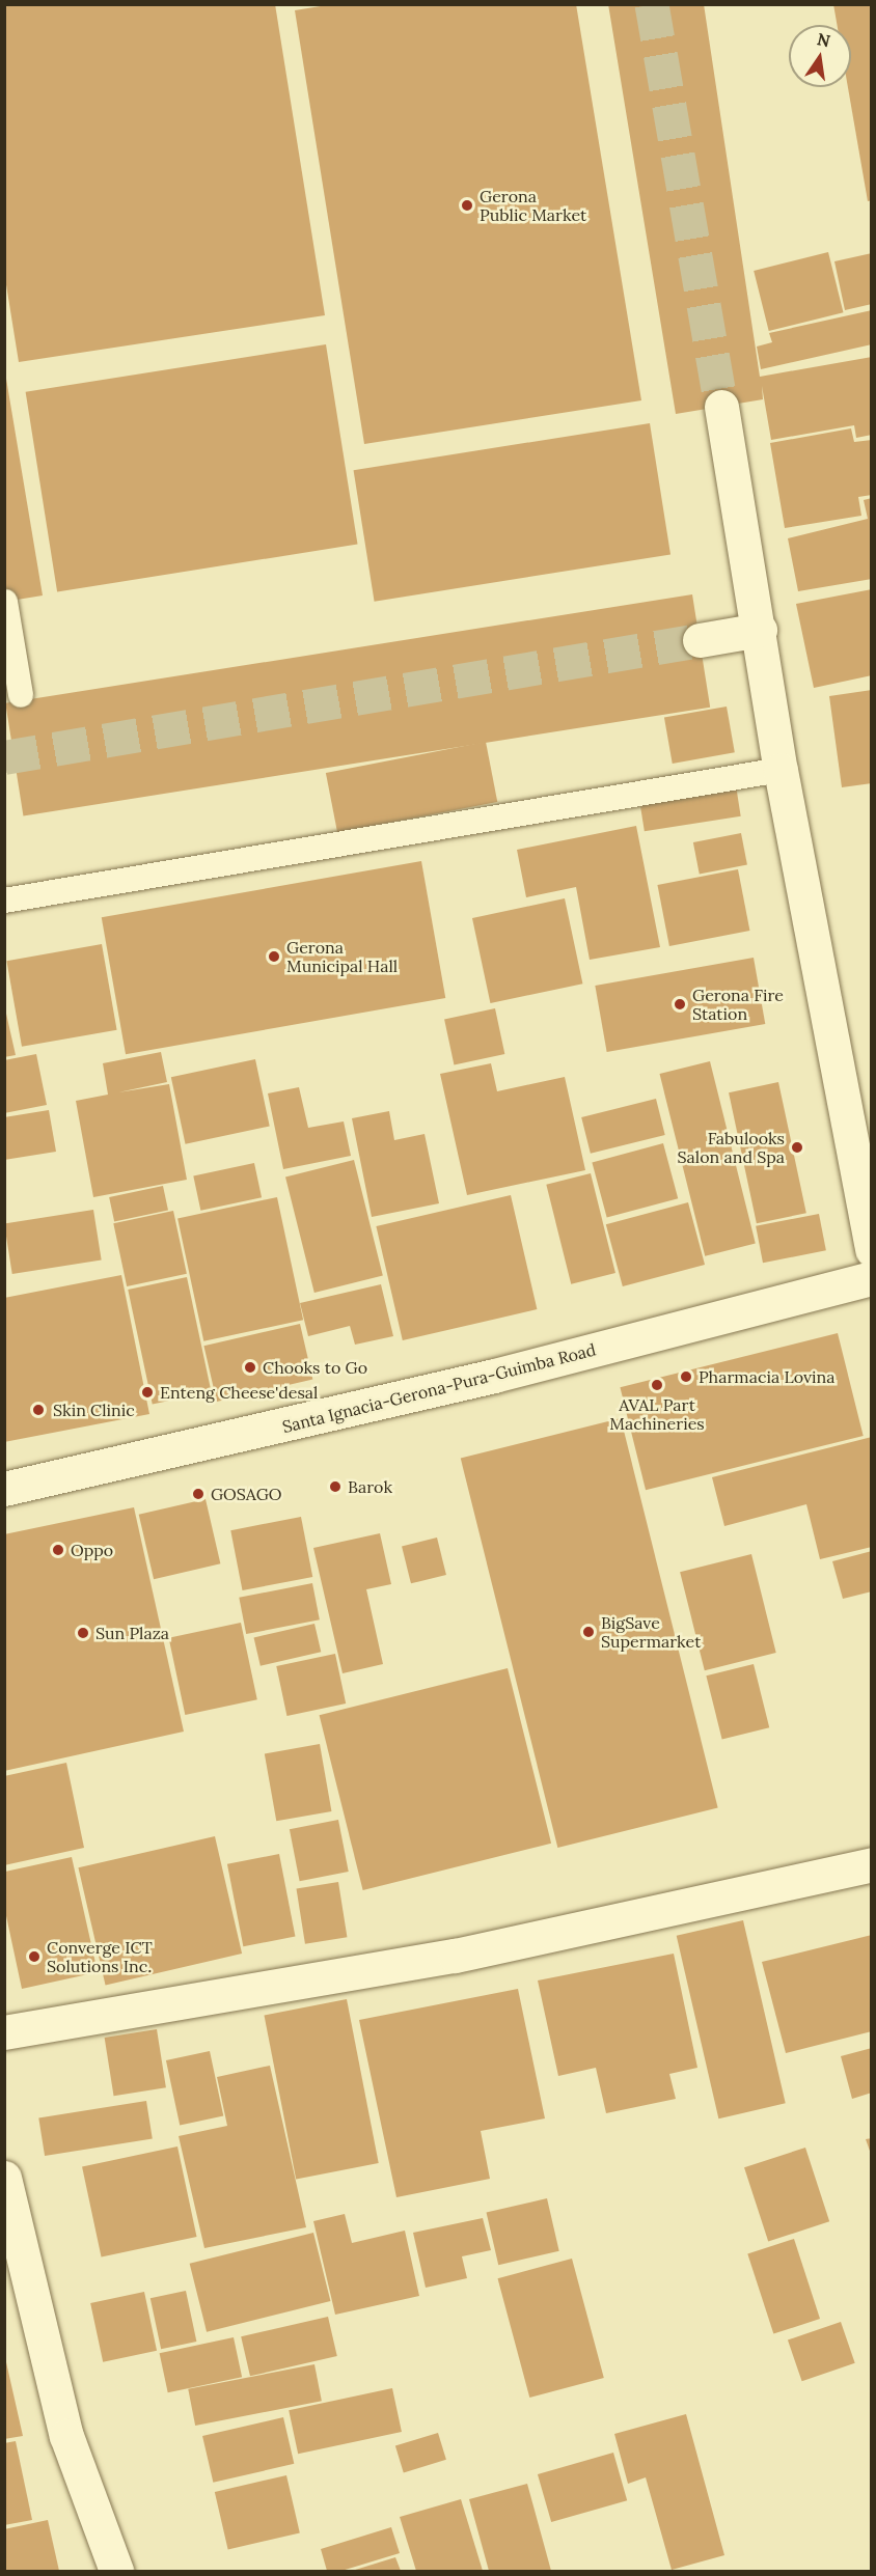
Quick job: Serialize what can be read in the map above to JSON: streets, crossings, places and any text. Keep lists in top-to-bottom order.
{
  "streets": {
    "street": ["Santa Ignacia-Gerona-Pura-Guimba Road"]
  },
  "places": [
    "Gerona Public Market",
    "Gerona Municipal Hall",
    "Gerona Fire Station",
    "Fabulooks Salon and Spa",
    "Chooks to Go",
    "Pharmacia Lovina",
    "AVAL Part Machineries",
    "Enteng Cheese'desal",
    "Skin Clinic",
    "Barok",
    "GOSAGO",
    "Oppo",
    "BigSave Supermarket",
    "Sun Plaza",
    "Converge ICT Solutions Inc."
  ],
  "north": "top"
}
